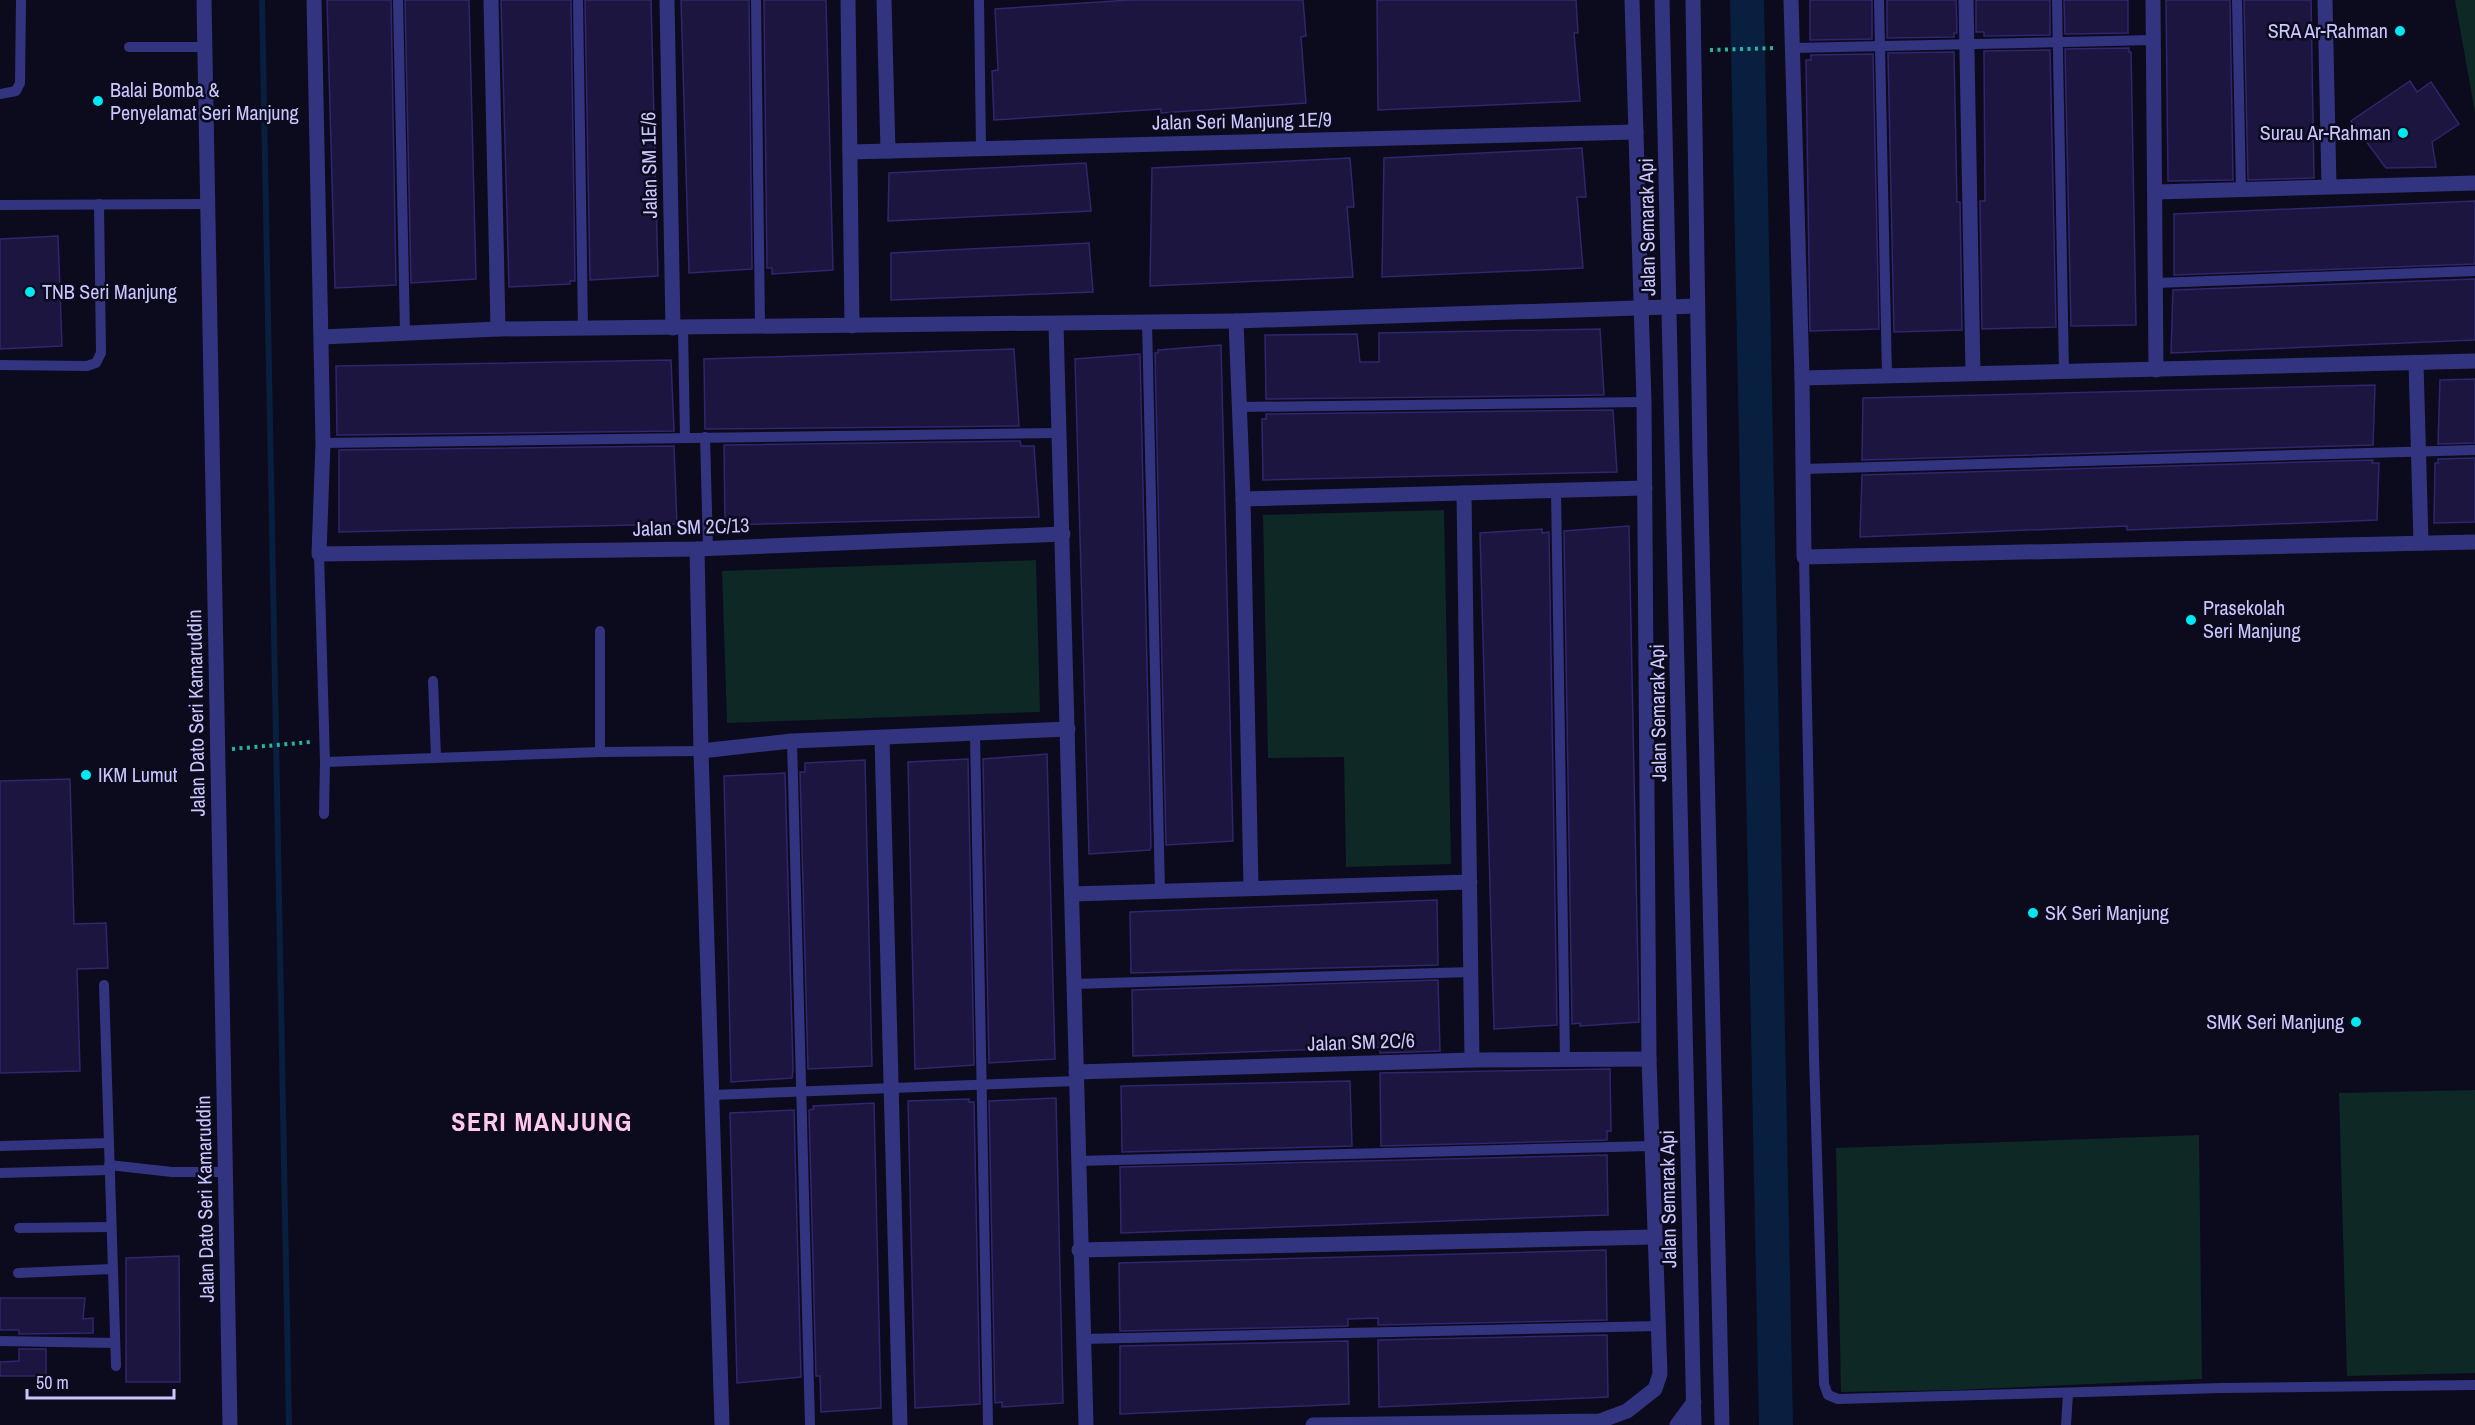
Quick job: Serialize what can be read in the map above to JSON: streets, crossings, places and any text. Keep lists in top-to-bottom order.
{
  "streets": {
    "street": [
      "Jalan Seri Manjung 1E/9",
      "Jalan SM 1E/6",
      "Jalan Semarak Api",
      "Jalan SM 2C/13",
      "Jalan Dato Seri Kamaruddin",
      "Jalan SM 2C/6"
    ]
  },
  "districts": ["SERI MANJUNG"],
  "places": [
    "SRA Ar-Rahman",
    "Balai Bomba & Penyelamat Seri Manjung",
    "Surau Ar-Rahman",
    "TNB Seri Manjung",
    "Prasekolah Seri Manjung",
    "IKM Lumut",
    "SK Seri Manjung",
    "SMK Seri Manjung"
  ],
  "scale_bar": "50 m"
}
